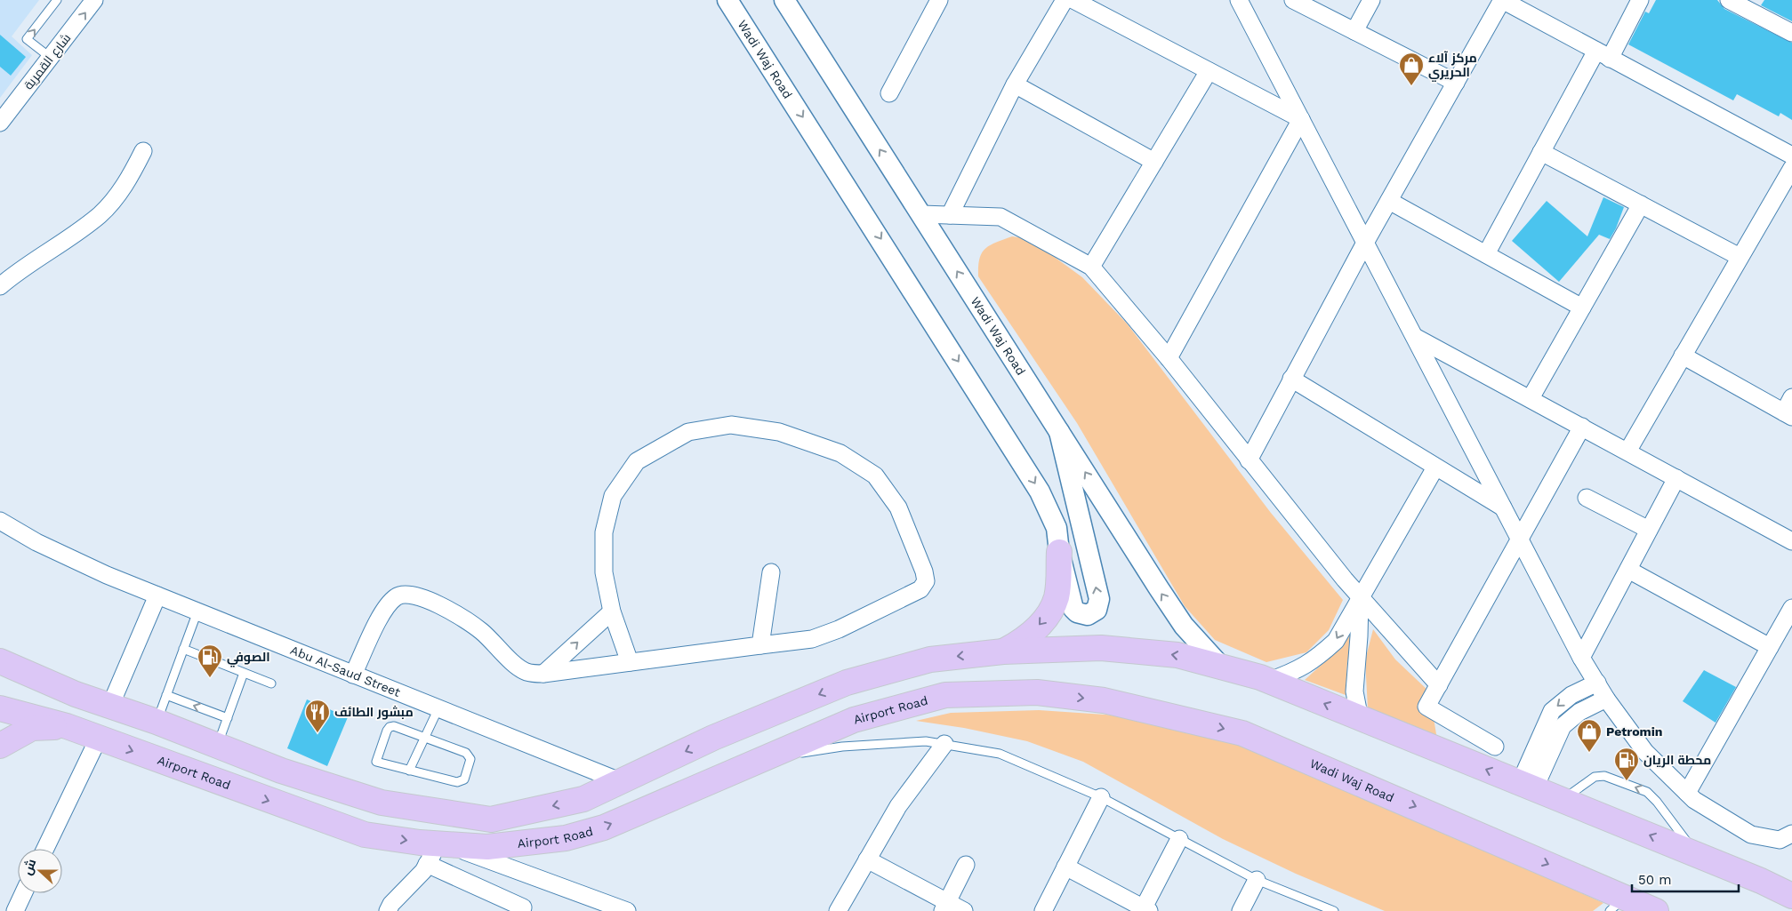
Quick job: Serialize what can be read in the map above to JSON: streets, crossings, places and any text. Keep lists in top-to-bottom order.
{
  "streets": {
    "main road": ["Wadi Waj Road", "Airport Road"],
    "street": ["شارع القمرية", "Abu Al-Saud Street"]
  },
  "crossings": [
    ["Wadi Waj Road", "Airport Road"]
  ],
  "one_way": ["شارع القمرية"],
  "places": {
    "shop": ["مركز آلاء الحريري", "Petromin"],
    "fuel station": ["الصوفي", "محطة الريان"],
    "restaurant": ["مبشور الطائف"]
  },
  "scale_bar": "50 m",
  "north": "left"
}
